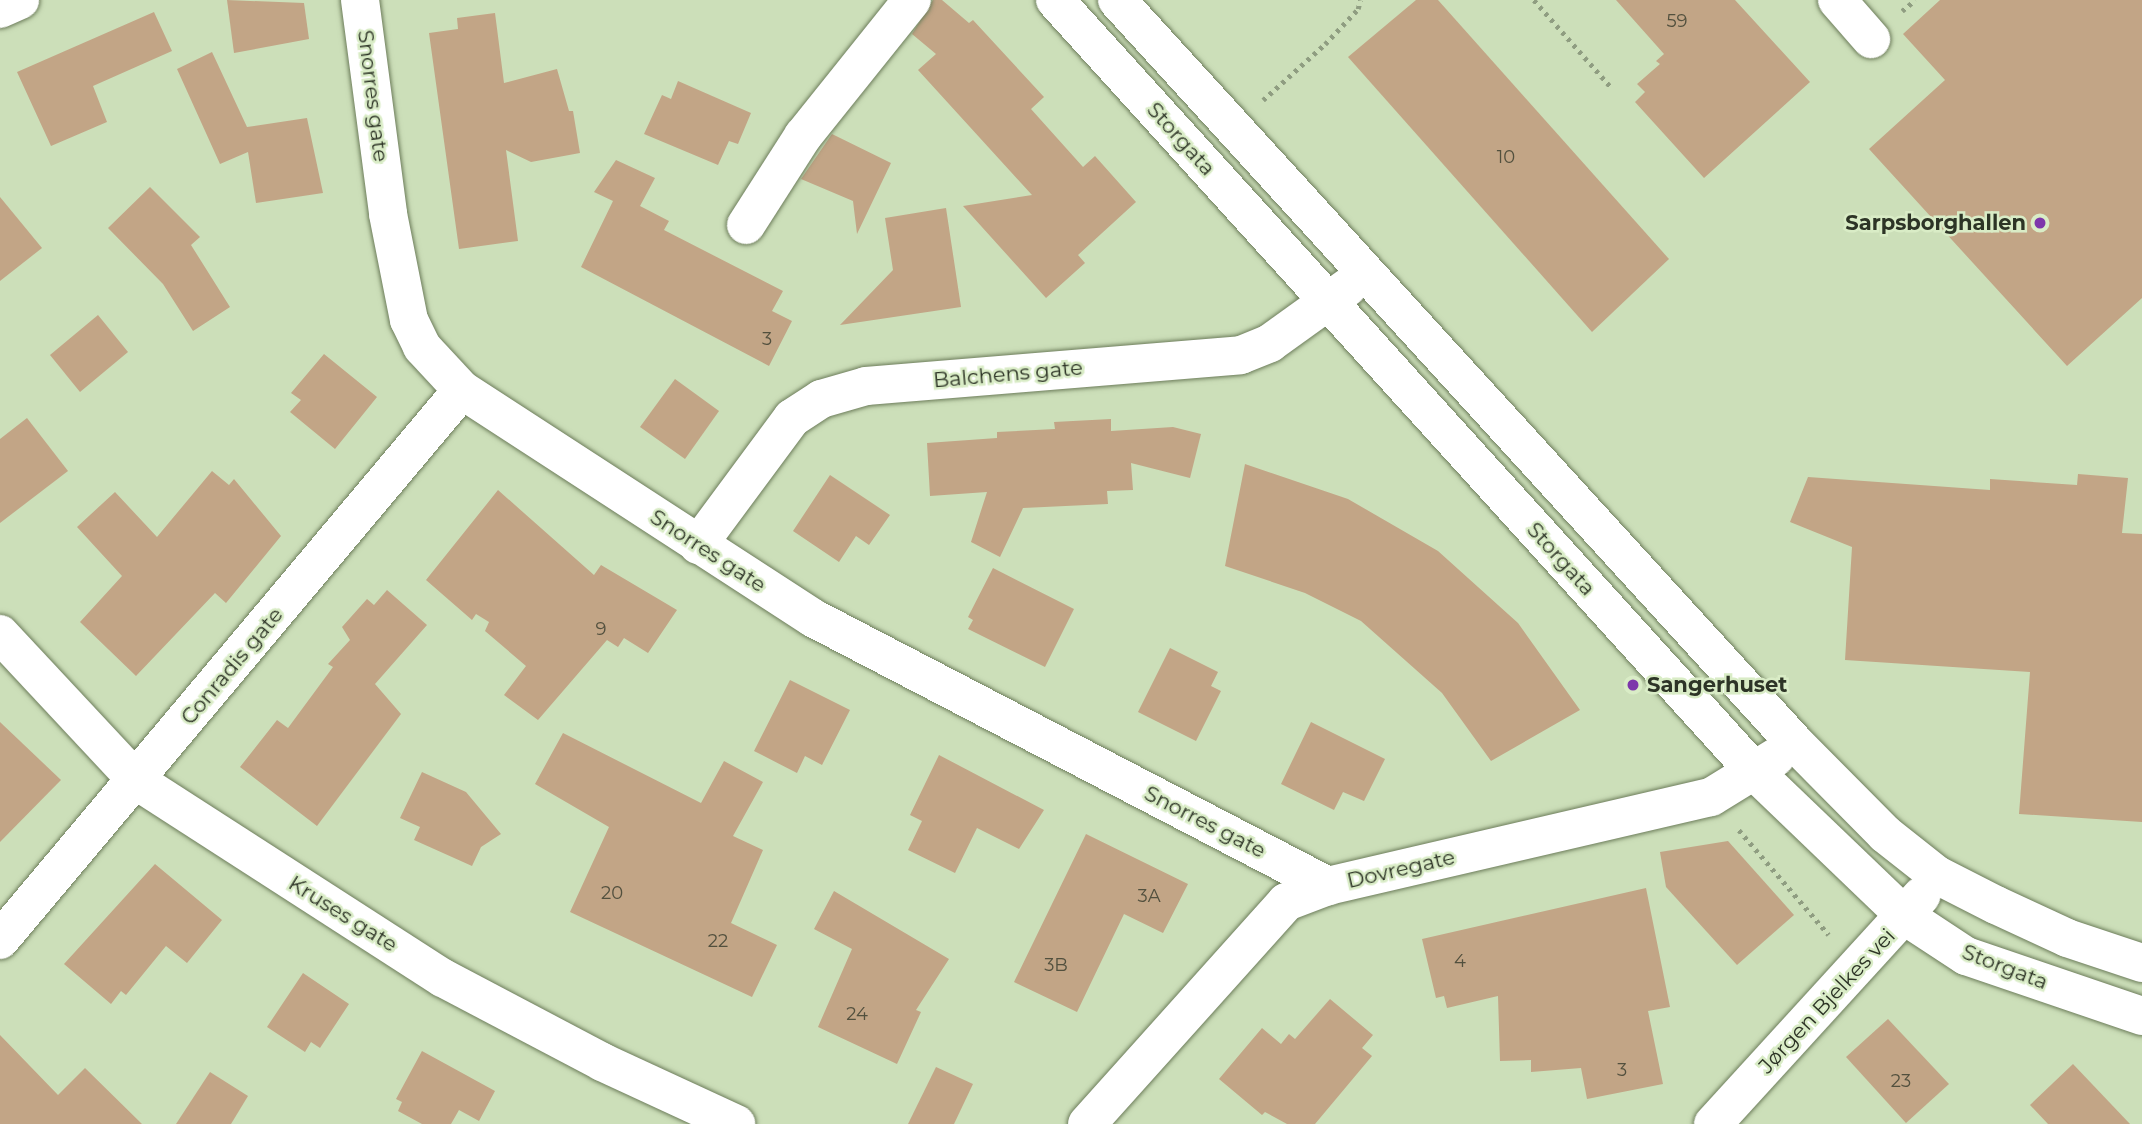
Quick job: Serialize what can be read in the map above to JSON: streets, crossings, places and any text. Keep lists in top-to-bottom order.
{
  "streets": {
    "street": [
      "Snorres gate",
      "Storgata",
      "Balchens gate",
      "Conradis gate",
      "Dovregate",
      "Kruses gate",
      "Jørgen Bjelkes vei"
    ]
  },
  "crossings": [
    ["Snorres gate", "Balchens gate"],
    ["Snorres gate", "Conradis gate"],
    ["Snorres gate", "Dovregate"],
    ["Storgata", "Balchens gate"],
    ["Storgata", "Dovregate"],
    ["Storgata", "Jørgen Bjelkes vei"],
    ["Conradis gate", "Kruses gate"]
  ],
  "places": ["Sarpsborghallen", "Sangerhuset"],
  "house_numbers": [
    "59",
    "10",
    "3",
    "9",
    "20",
    "3A",
    "22",
    "4",
    "3B",
    "24",
    "3",
    "23"
  ]
}
